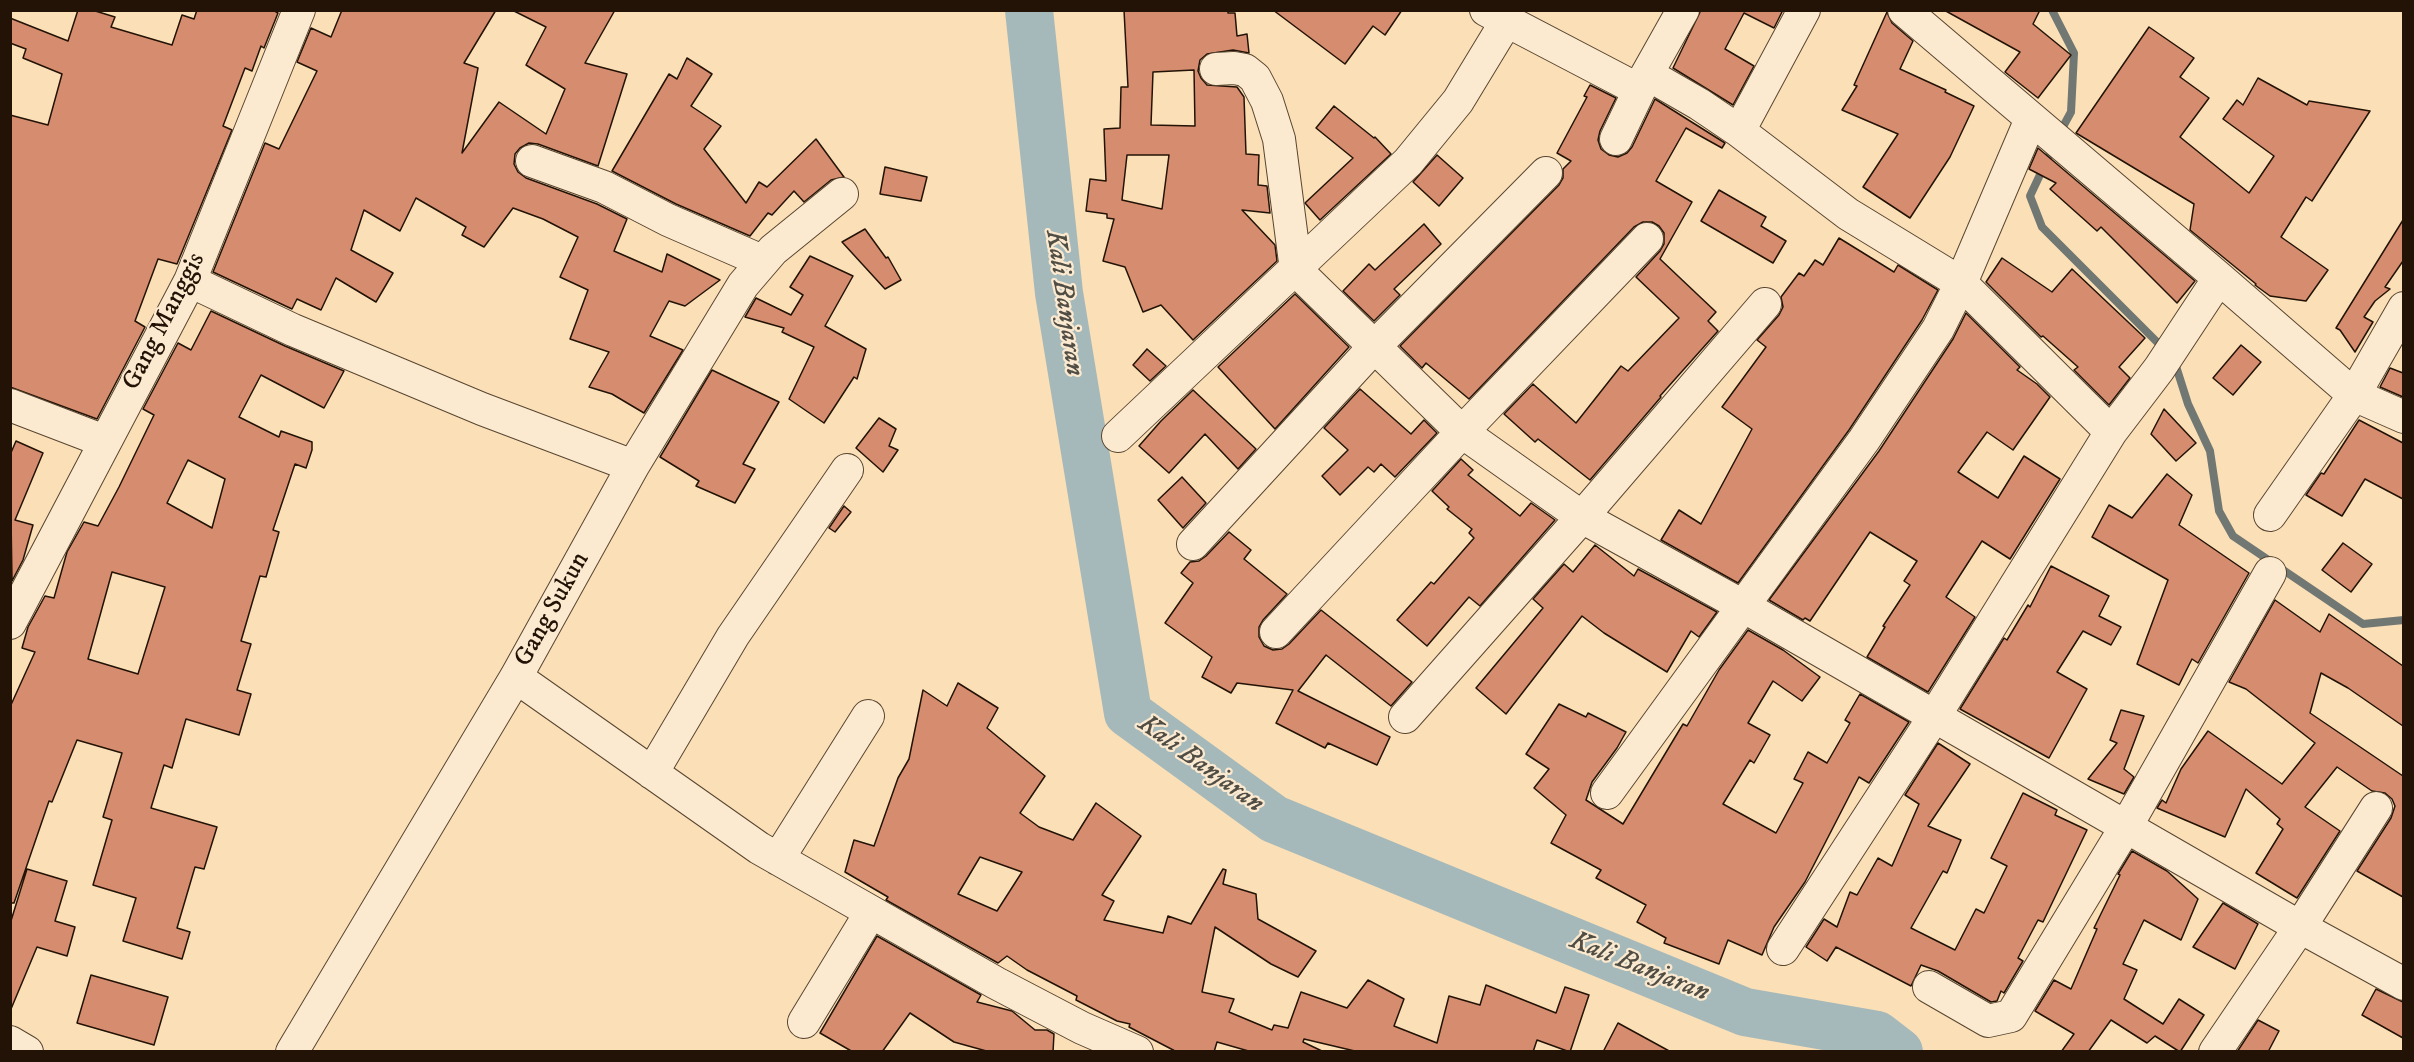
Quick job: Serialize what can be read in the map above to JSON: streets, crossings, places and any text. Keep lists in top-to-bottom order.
{
  "streets": {
    "street": ["Gang Manggis", "Gang Sukun"]
  },
  "water": ["Kali Banjaran"]
}
